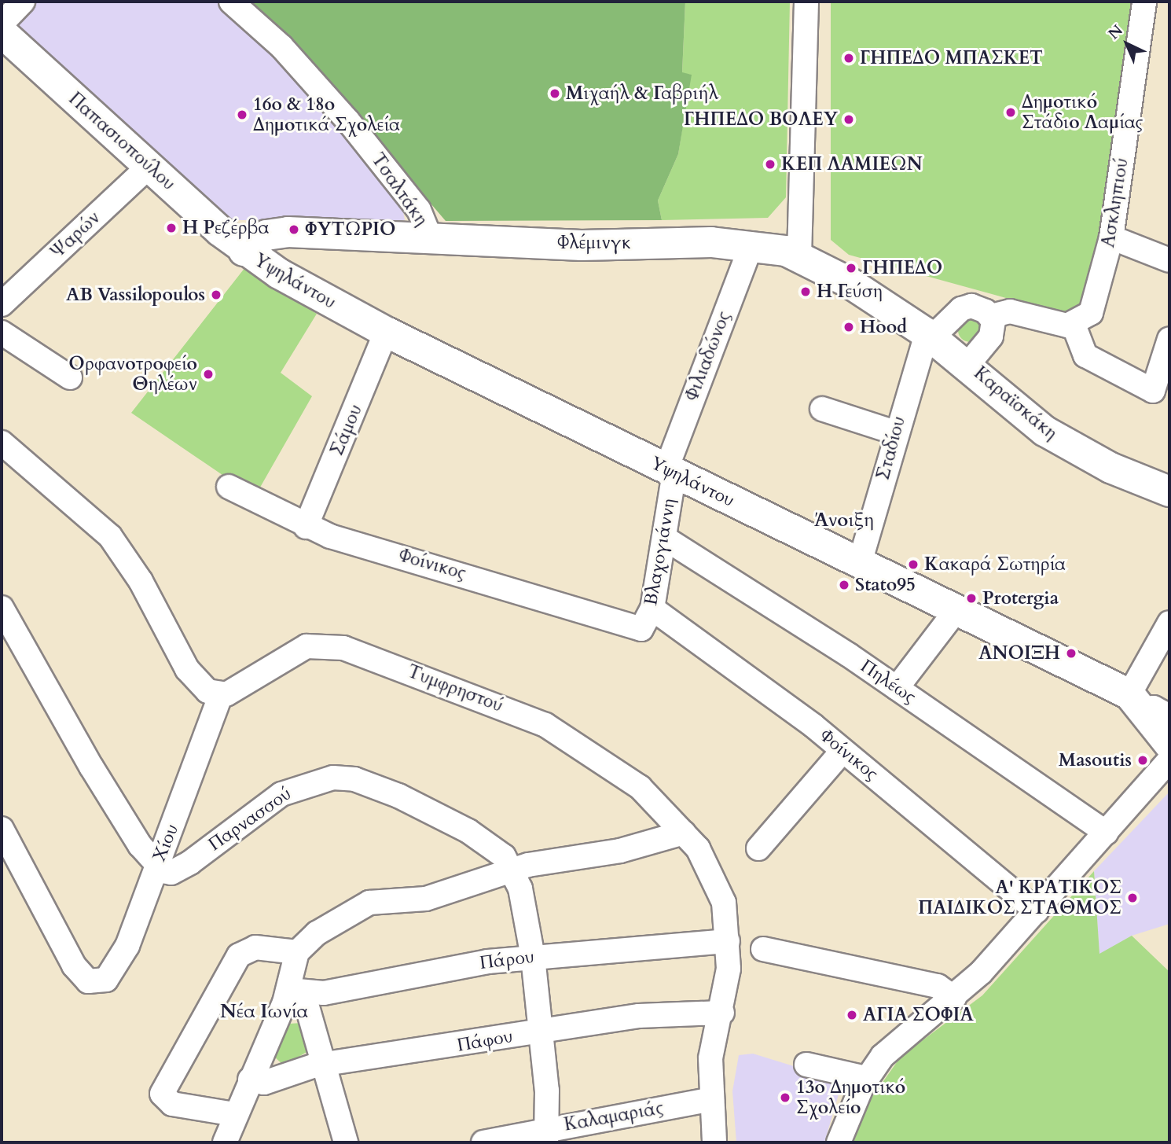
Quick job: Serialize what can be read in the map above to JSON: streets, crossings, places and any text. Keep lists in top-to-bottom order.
{
  "streets": {
    "main road": [
      "Παπασιοπούλου",
      "Φλέμινγκ",
      "Υψηλάντου",
      "Καραϊσκάκη"
    ],
    "street": [
      "Τσαλτάκη",
      "Ασκληπιού",
      "Ψαρών",
      "Φιλιαδώνος",
      "Σάμου",
      "Σταδίου",
      "Βλαχογιάννη",
      "Φοίνικος",
      "Πηλέως",
      "Τυμφρηστού",
      "Παρνασσού",
      "Χίου",
      "Πάρου",
      "Πάφου",
      "Καλαμαριάς"
    ]
  },
  "crossings": [
    ["Παπασιοπούλου", "Ψαρών"],
    ["Παπασιοπούλου", "Φλέμινγκ"],
    ["Παπασιοπούλου", "Υψηλάντου"],
    ["Τσαλτάκη", "Φλέμινγκ"],
    ["Φλέμινγκ", "Υψηλάντου"],
    ["Φλέμινγκ", "Φιλιαδώνος"],
    ["Φλέμινγκ", "Καραϊσκάκη"],
    ["Φλέμινγκ", "Σταδίου"],
    ["Υψηλάντου", "Φιλιαδώνος"],
    ["Υψηλάντου", "Σάμου"],
    ["Υψηλάντου", "Σταδίου"],
    ["Υψηλάντου", "Βλαχογιάννη"],
    ["Φιλιαδώνος", "Βλαχογιάννη"],
    ["Καραϊσκάκη", "Σταδίου"],
    ["Σάμου", "Φοίνικος"],
    ["Βλαχογιάννη", "Φοίνικος"],
    ["Βλαχογιάννη", "Πηλέως"],
    ["Τυμφρηστού", "Χίου"],
    ["Τυμφρηστού", "Πάρου"],
    ["Τυμφρηστού", "Πάφου"],
    ["Τυμφρηστού", "Καλαμαριάς"],
    ["Παρνασσού", "Χίου"]
  ],
  "districts": ["Άνοιξη", "Νέα Ιωνία"],
  "places": [
    "ΓΗΠΕΔΟ ΜΠΑΣΚΕΤ",
    "Μιχαήλ & Γαβριήλ",
    "Δημοτικό Στάδιο Λαμίας",
    "16ο & 18ο Δημοτικά Σχολεία",
    "ΓΗΠΕΔΟ ΒΟΛΕΥ",
    "ΚΕΠ ΛΑΜΙΕΩΝ",
    "Η Ρεζέρβα",
    "ΦΥΤΩΡΙΟ",
    "ΓΗΠΕΔΟ",
    "Η Γεύση",
    "AB Vassilopoulos",
    "Hood",
    "Ορφανοτροφείο Θηλέων",
    "Κακαρά Σωτηρία",
    "Stato95",
    "Protergia",
    "ΑΝΟΙΞΗ",
    "Masoutis",
    "Α' ΚΡΑΤΙΚΟΣ ΠΑΙΔΙΚΟΣ ΣΤΑΘΜΟΣ",
    "ΑΓΙΑ ΣΟΦΙΑ",
    "13ο Δημοτικό Σχολείο"
  ],
  "north": "top left"
}
